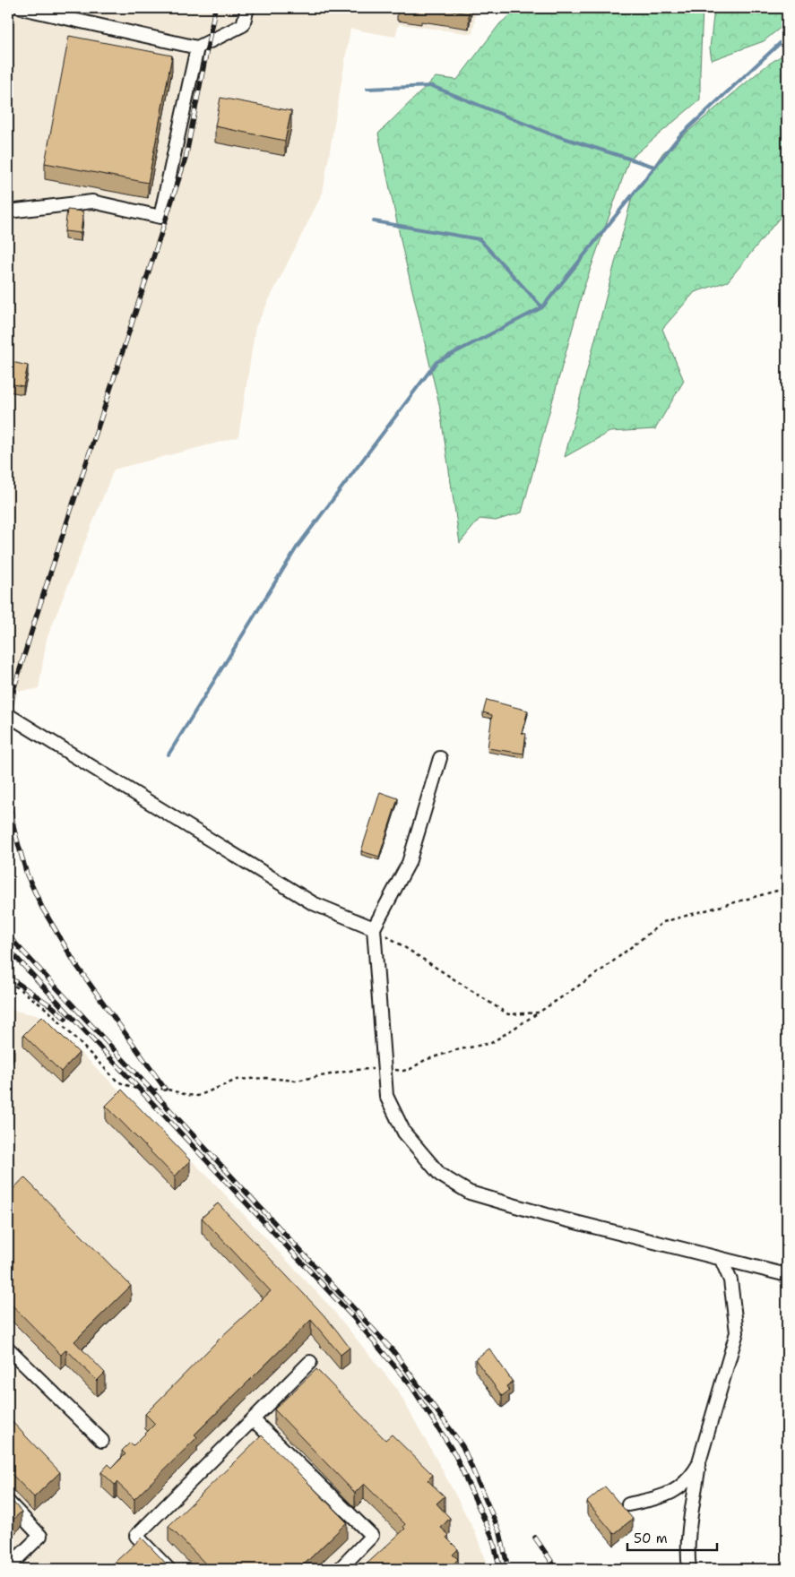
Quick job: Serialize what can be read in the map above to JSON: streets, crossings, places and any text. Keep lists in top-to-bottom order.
{
  "scale_bar": "50 m"
}
